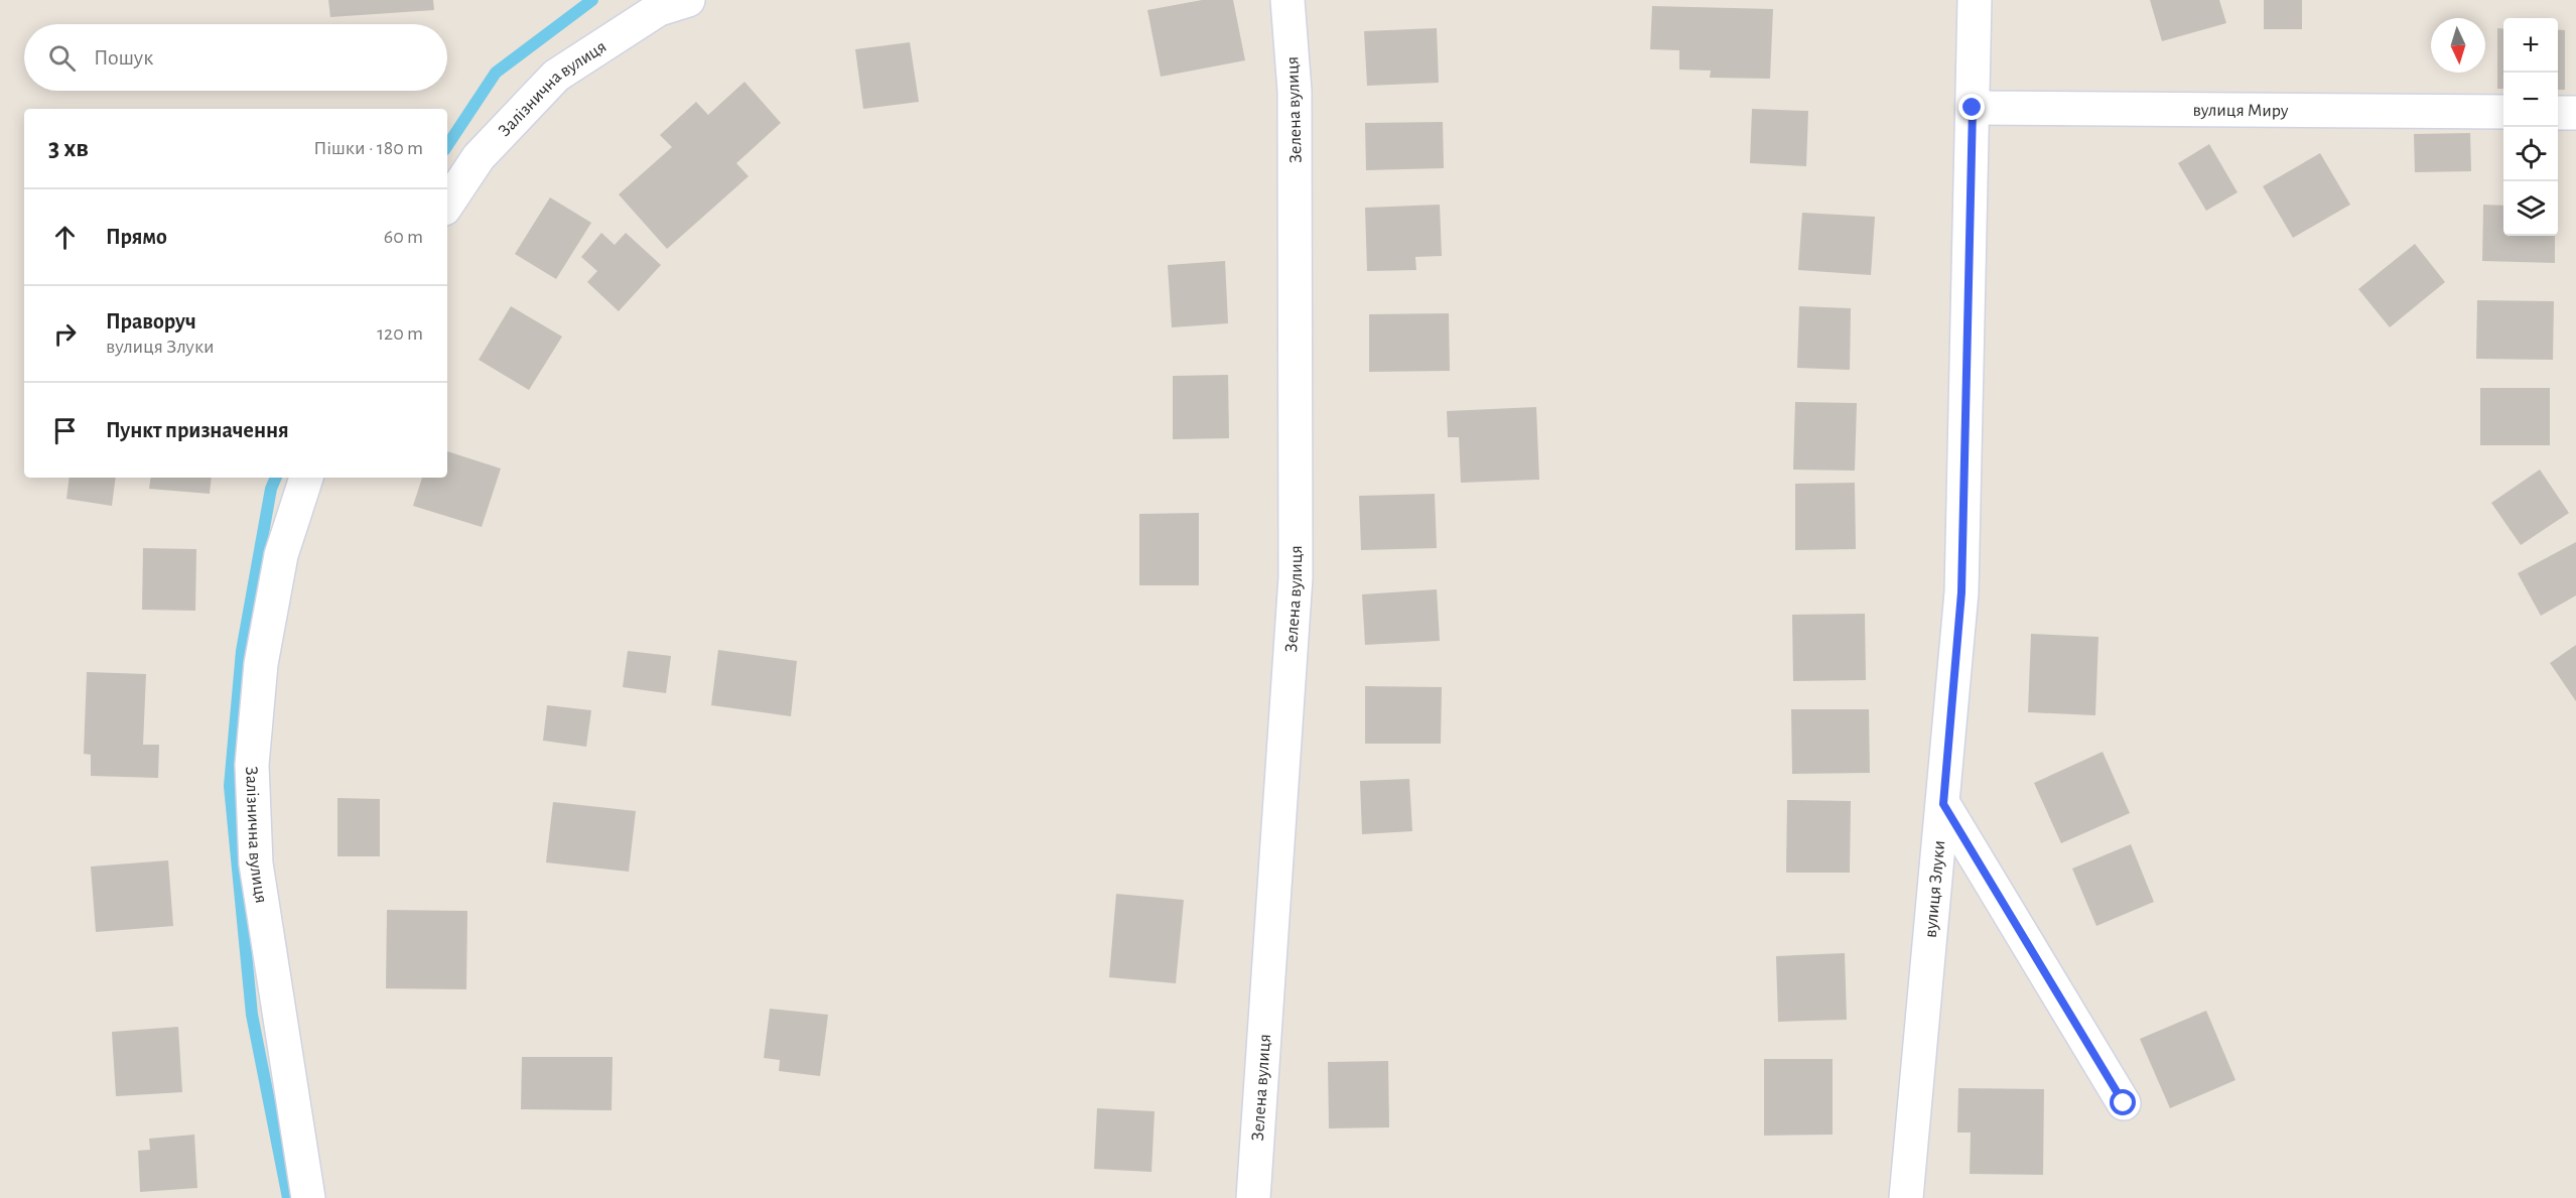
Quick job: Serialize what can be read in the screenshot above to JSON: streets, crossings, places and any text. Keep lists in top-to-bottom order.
{
  "streets": {
    "street": [
      "Залізнична вулиця",
      "Зелена вулиця",
      "вулиця Миру",
      "вулиця Злуки"
    ]
  },
  "crossings": [
    ["вулиця Миру", "вулиця Злуки"]
  ],
  "north": "bottom",
  "page": {
    "map_buttons": ["+", "−"],
    "search": "Пошук",
    "heading": ["3 хв", "Пішки · 180 m"],
    "list": [
      ["Прямо", "60 m"],
      ["Праворуч", "вулиця Злуки", "120 m"],
      "Пункт призначення"
    ]
  }
}
